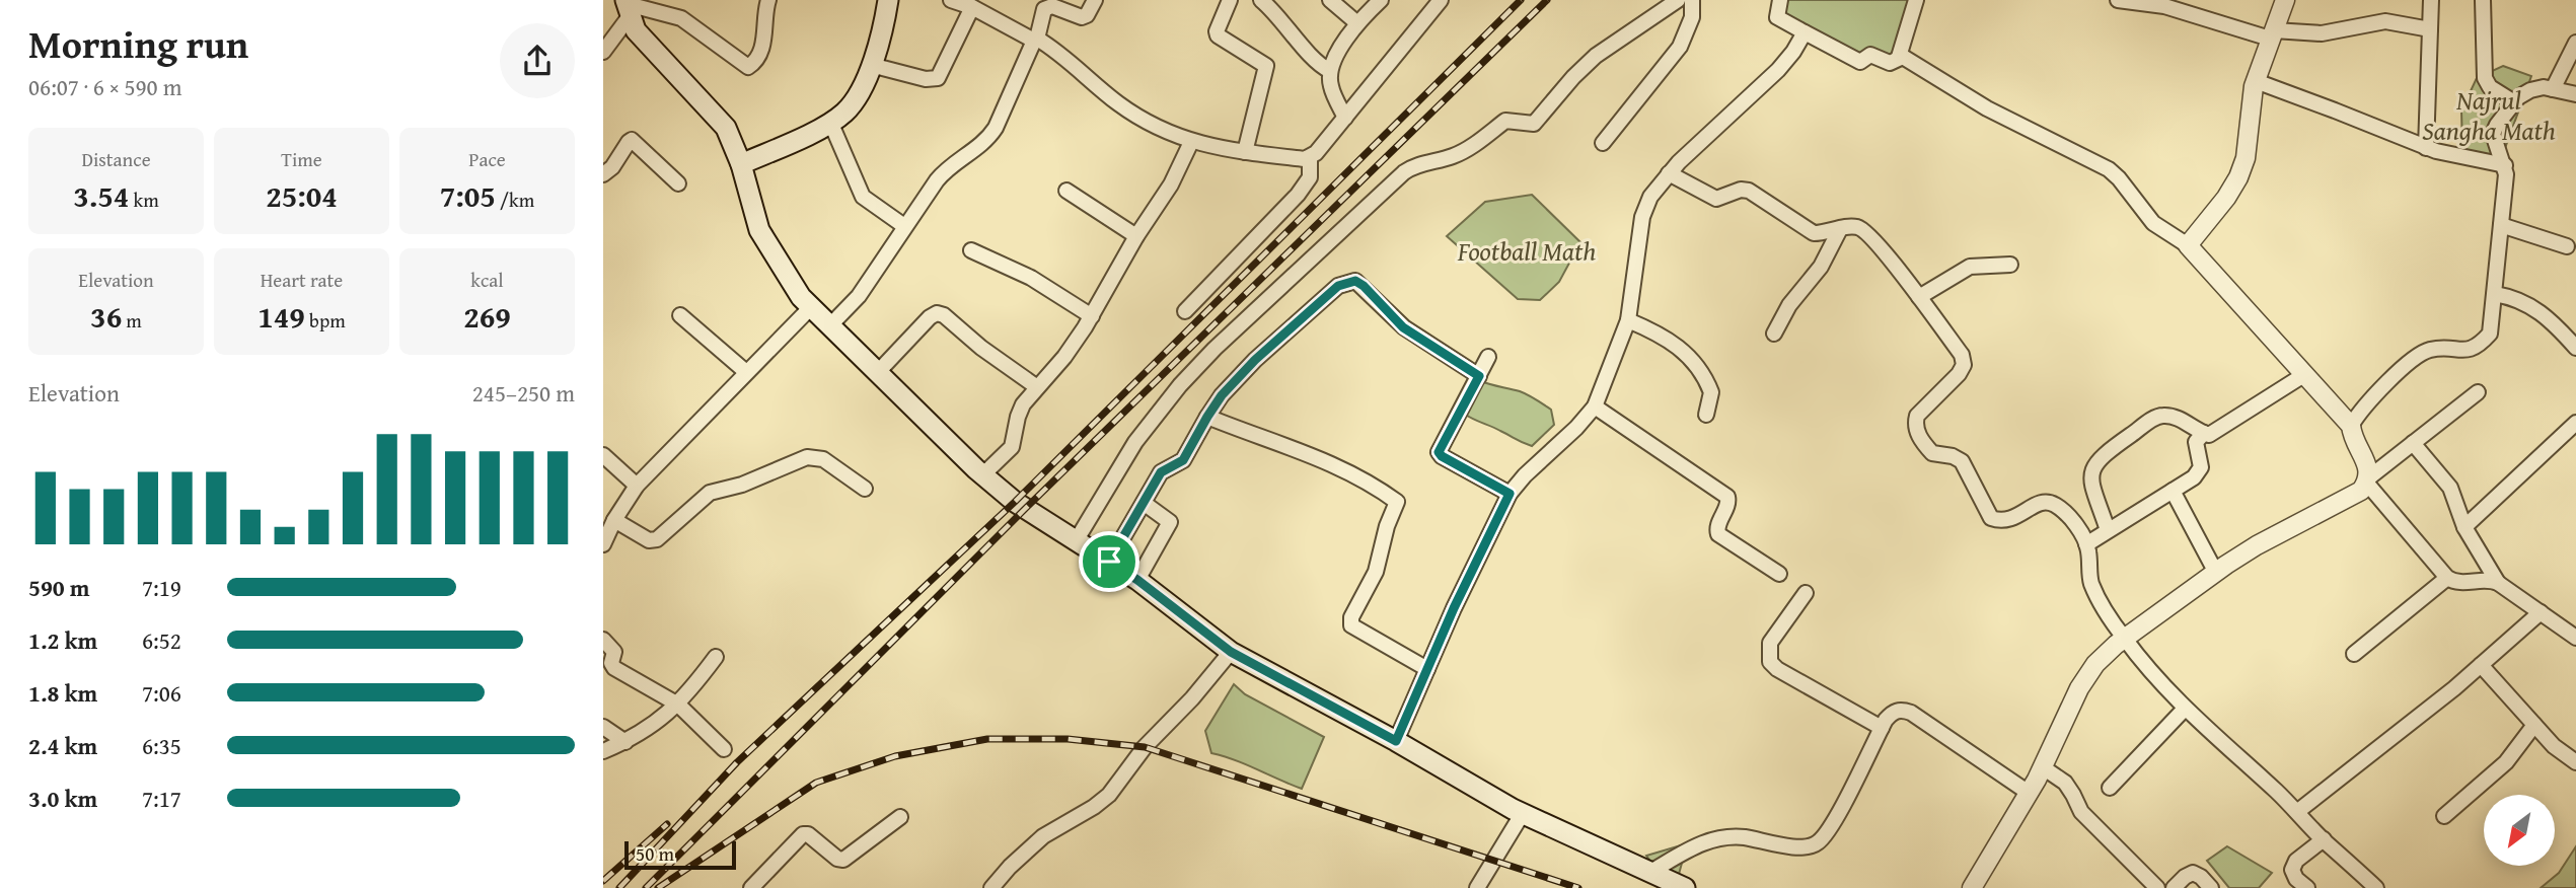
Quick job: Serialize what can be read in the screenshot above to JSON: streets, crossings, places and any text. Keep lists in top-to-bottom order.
{
  "parks": ["Najrul Sangha Math", "Football Math"],
  "scale_bar": "50 m",
  "north": "bottom left",
  "page": {
    "heading": ["Morning run", "06:07 · 6 × 590 m"],
    "stats": [
      ["Distance", "3.54 km"],
      ["Time", "25:04"],
      ["Pace", "7:05 /km"],
      ["Elevation", "36 m"],
      ["Heart rate", "149 bpm"],
      ["kcal", "269"]
    ],
    "chart": ["Elevation", "245–250 m"],
    "list": [
      {
        "name": "590 m",
        "note": "7:19"
      },
      {
        "name": "1.2 km",
        "note": "6:52"
      },
      {
        "name": "1.8 km",
        "note": "7:06"
      },
      {
        "name": "2.4 km",
        "note": "6:35"
      },
      {
        "name": "3.0 km",
        "note": "7:17"
      }
    ],
    "scale": "50 m"
  }
}
